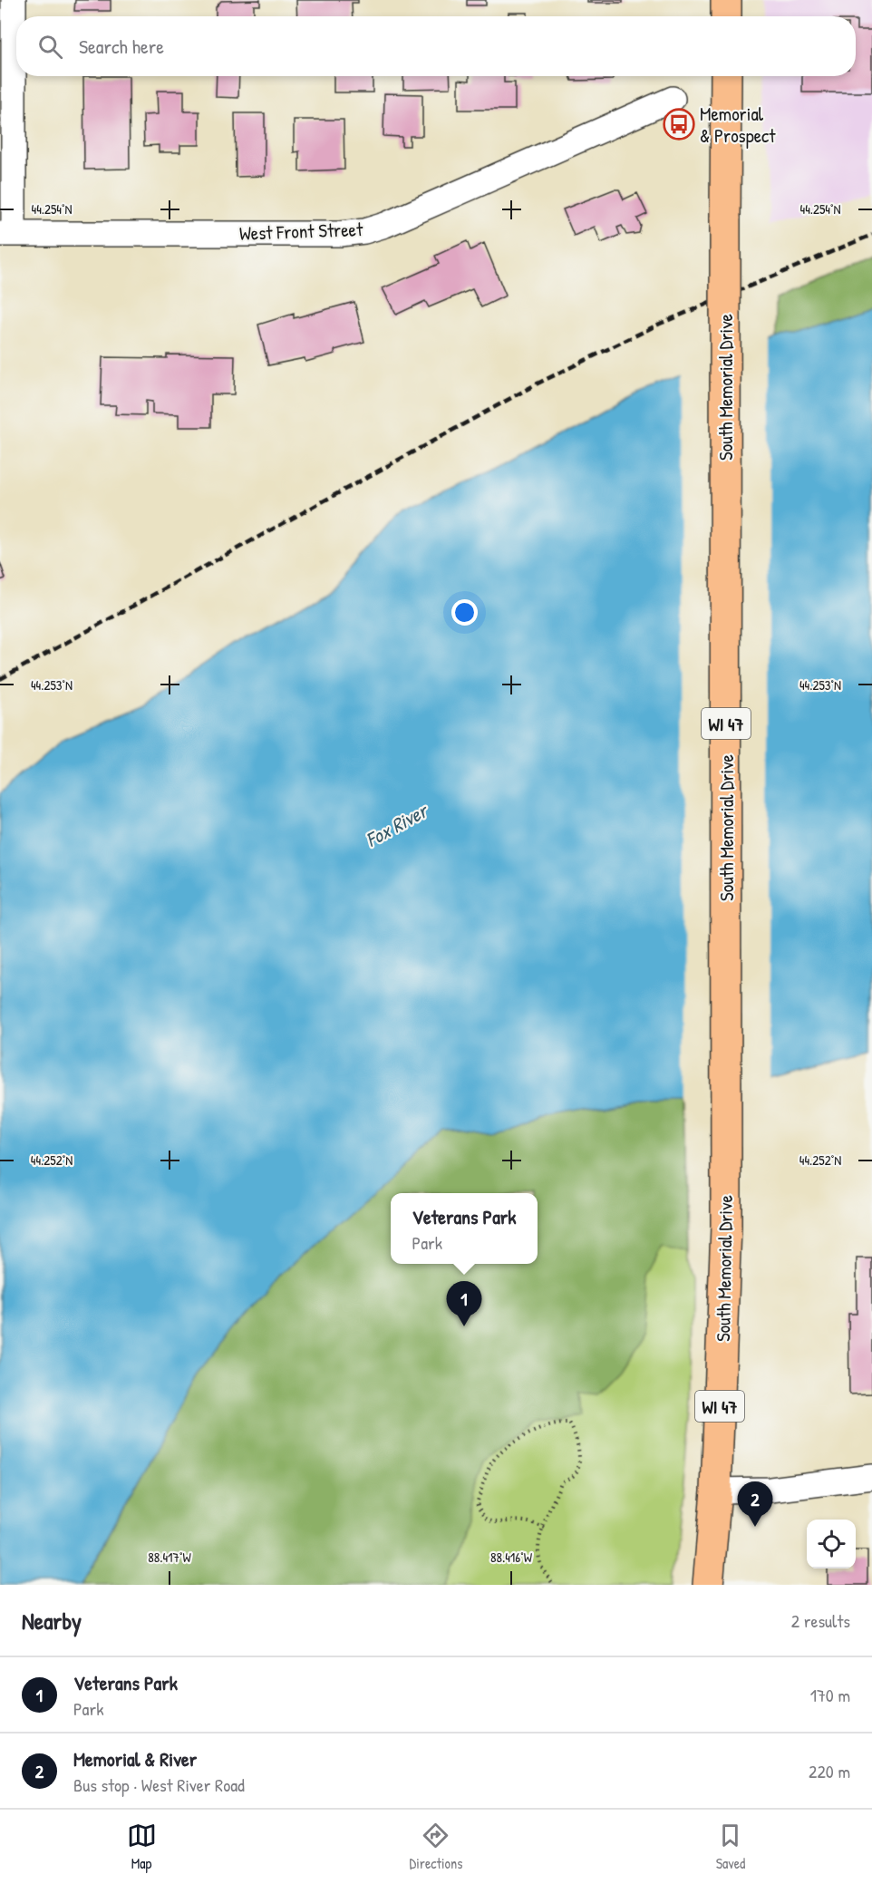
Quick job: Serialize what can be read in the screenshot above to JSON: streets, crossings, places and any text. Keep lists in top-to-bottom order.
{
  "streets": {
    "main road": ["South Memorial Drive", "WI 47"],
    "street": ["West Front Street"]
  },
  "water": ["Fox River"],
  "places": {
    "bus stop": ["Memorial & Prospect"]
  },
  "page": {
    "search": "Search here",
    "popup": ["Veterans Park", "Park"],
    "pins": ["1", "2"],
    "heading": ["Nearby", "2 results"],
    "list": [
      {
        "mark": "1",
        "name": "Veterans Park",
        "note": "Park",
        "value": "170 m"
      },
      {
        "mark": "2",
        "name": "Memorial & River",
        "note": "Bus stop · West River Road",
        "value": "220 m"
      }
    ],
    "nav": ["Map", "Directions", "Saved"]
  },
  "coordinates": [
    "44.254°N",
    "44.253°N",
    "44.252°N",
    "88.417°W",
    "88.416°W"
  ]
}
